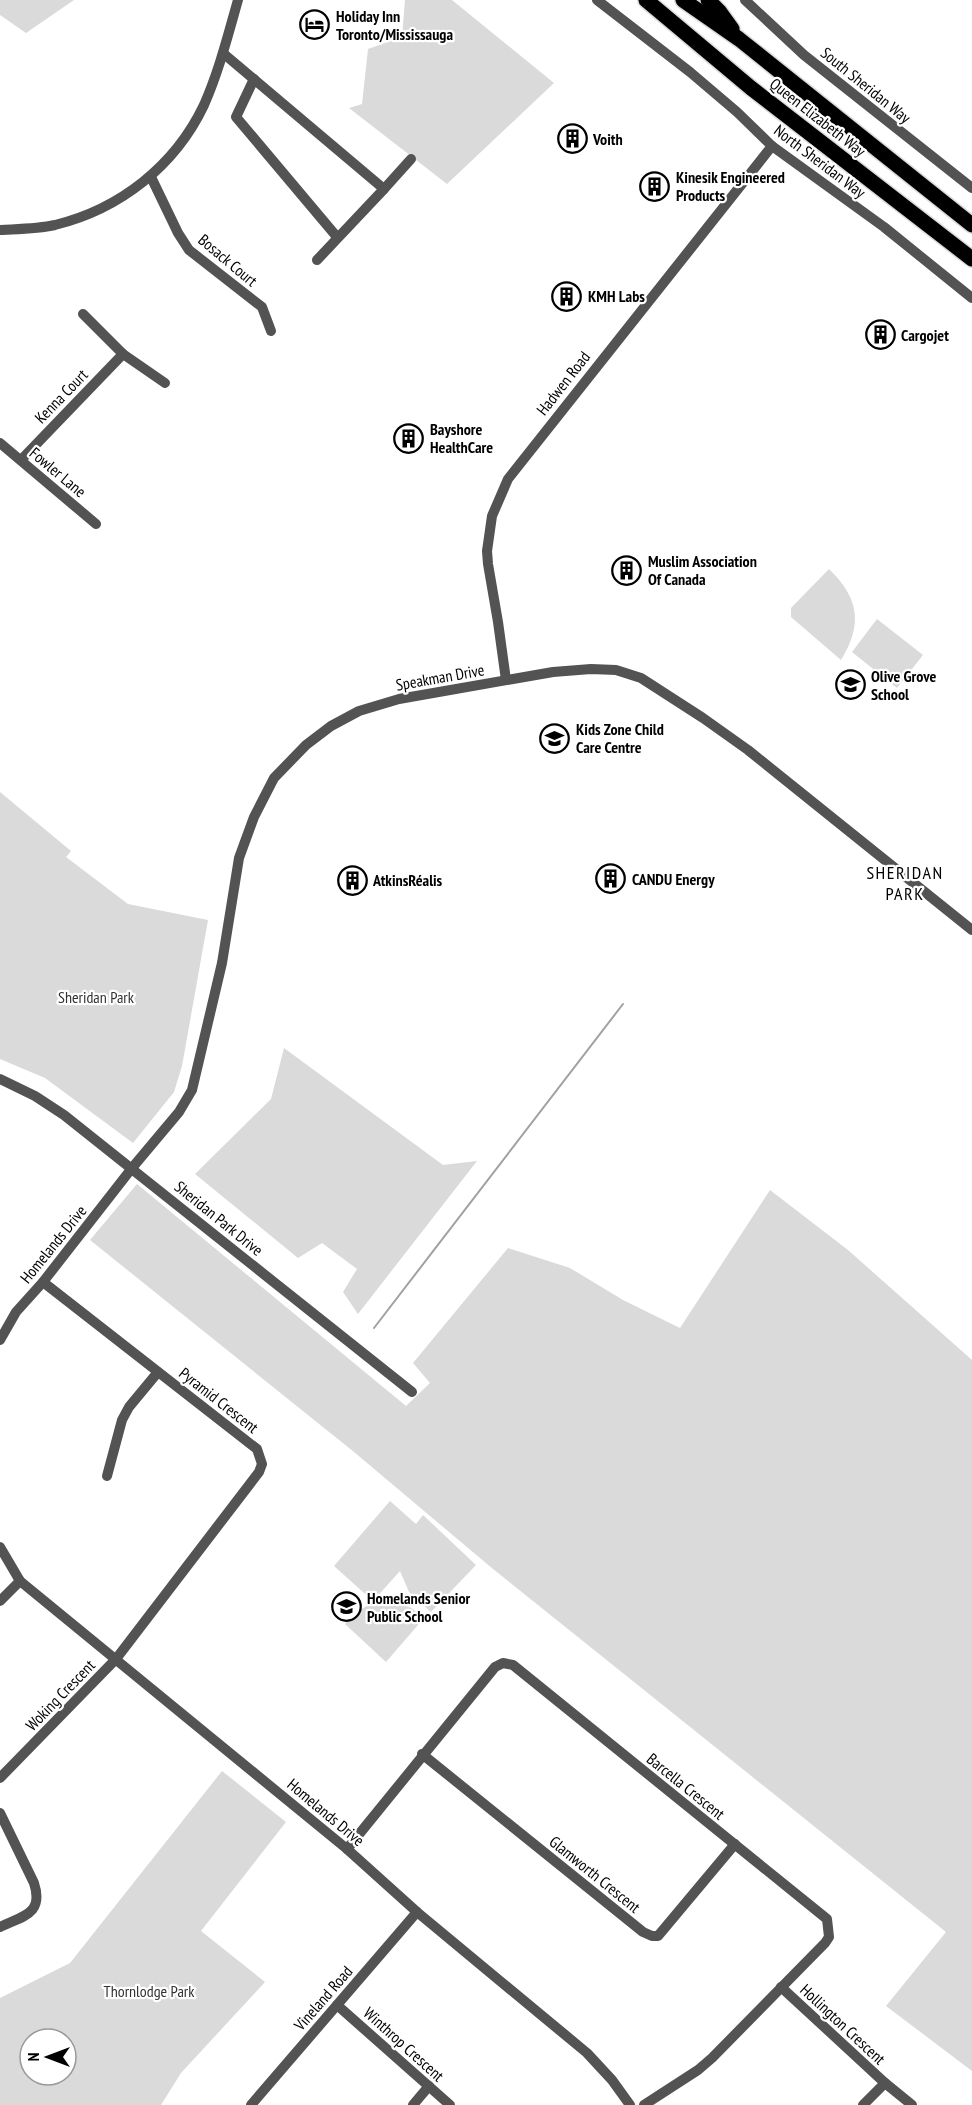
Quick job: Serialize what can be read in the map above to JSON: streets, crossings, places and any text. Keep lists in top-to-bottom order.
{
  "streets": {
    "highway": ["Queen Elizabeth Way"],
    "street": [
      "South Sheridan Way",
      "North Sheridan Way",
      "Bosack Court",
      "Hadwen Road",
      "Kenna Court",
      "Fowler Lane",
      "Speakman Drive",
      "Sheridan Park Drive",
      "Homelands Drive",
      "Pyramid Crescent",
      "Woking Crescent",
      "Barcella Crescent",
      "Glamworth Crescent",
      "Vineland Road",
      "Hollington Crescent",
      "Winthrop Crescent"
    ]
  },
  "crossings": [
    ["North Sheridan Way", "Hadwen Road"],
    ["Hadwen Road", "Speakman Drive"],
    ["Kenna Court", "Fowler Lane"],
    ["Speakman Drive", "Sheridan Park Drive"],
    ["Speakman Drive", "Homelands Drive"],
    ["Sheridan Park Drive", "Homelands Drive"],
    ["Homelands Drive", "Pyramid Crescent"],
    ["Homelands Drive", "Woking Crescent"],
    ["Homelands Drive", "Barcella Crescent"],
    ["Homelands Drive", "Vineland Road"],
    ["Pyramid Crescent", "Woking Crescent"],
    ["Barcella Crescent", "Glamworth Crescent"],
    ["Barcella Crescent", "Hollington Crescent"],
    ["Vineland Road", "Winthrop Crescent"]
  ],
  "districts": ["SHERIDAN PARK"],
  "parks": ["Sheridan Park", "Thornlodge Park"],
  "places": {
    "hotel": ["Holiday Inn Toronto/Mississauga"],
    "building": [
      "Voith",
      "Kinesik Engineered Products",
      "KMH Labs",
      "Cargojet",
      "Bayshore HealthCare",
      "Muslim Association Of Canada",
      "CANDU Energy",
      "AtkinsRéalis"
    ],
    "school or university": ["Olive Grove School", "Kids Zone Child Care Centre", "Homelands Senior Public School"]
  },
  "north": "left"
}
